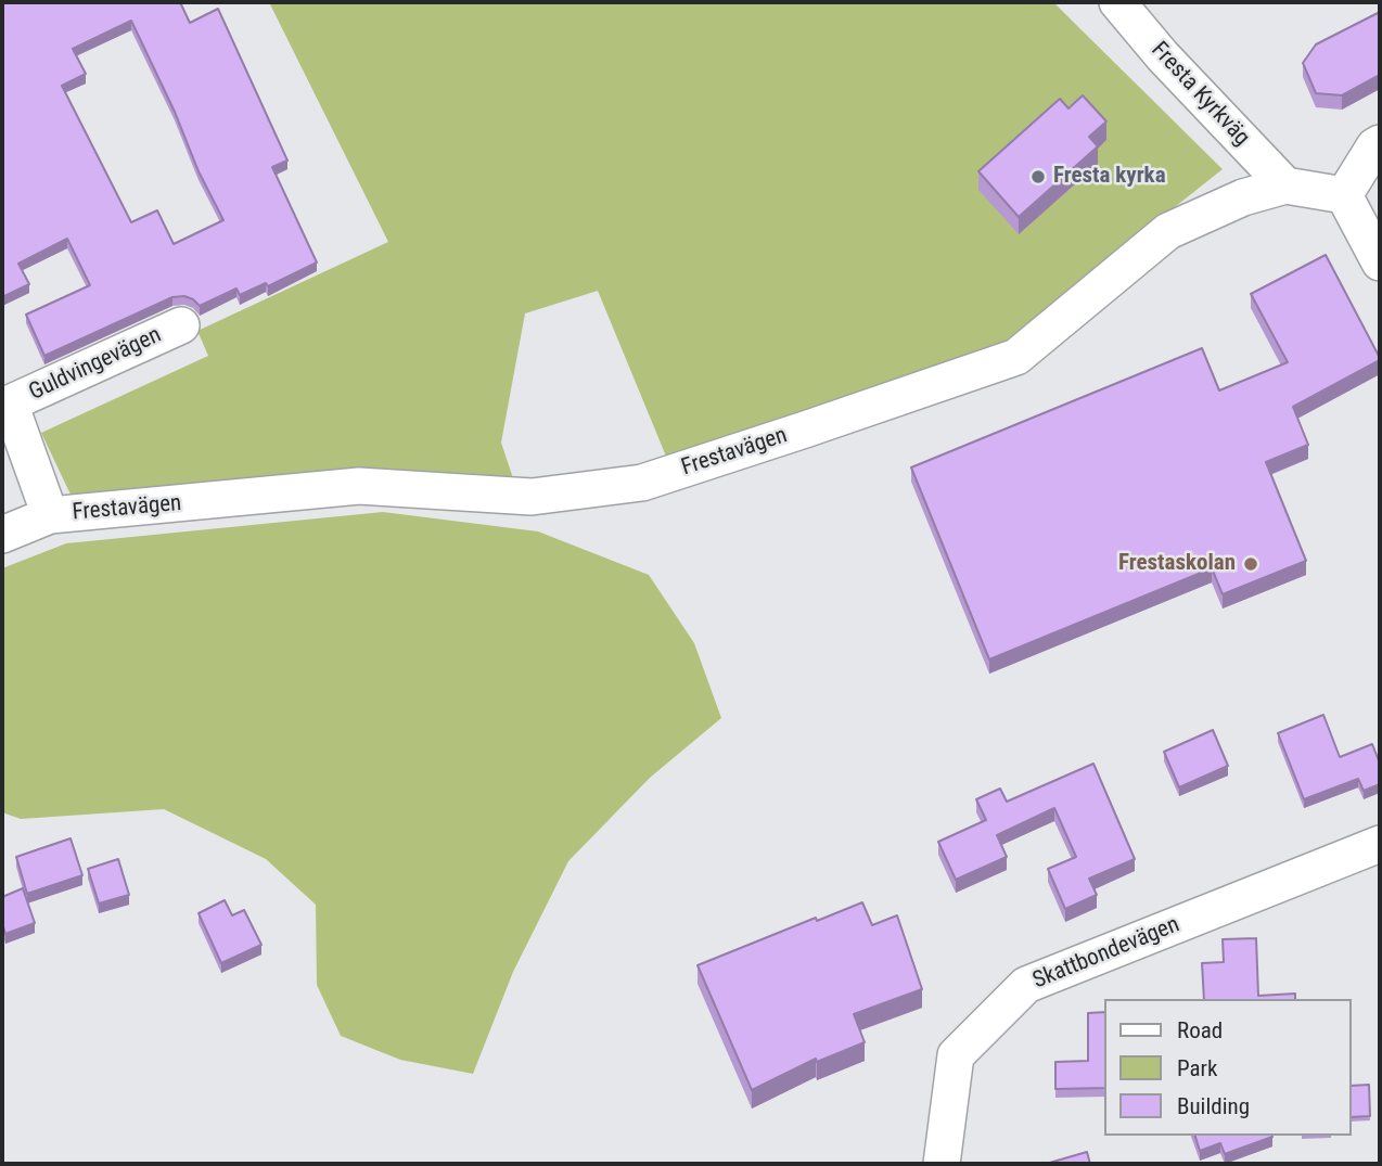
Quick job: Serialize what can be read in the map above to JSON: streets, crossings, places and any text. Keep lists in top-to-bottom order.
{
  "streets": {
    "street": [
      "Fresta Kyrkväg",
      "Guldvingevägen",
      "Frestavägen",
      "Skattbondevägen"
    ]
  },
  "crossings": [
    ["Fresta Kyrkväg", "Frestavägen"],
    ["Guldvingevägen", "Frestavägen"]
  ],
  "places": ["Fresta kyrka", "Frestaskolan"],
  "legend": ["Road", "Park", "Building"]
}
